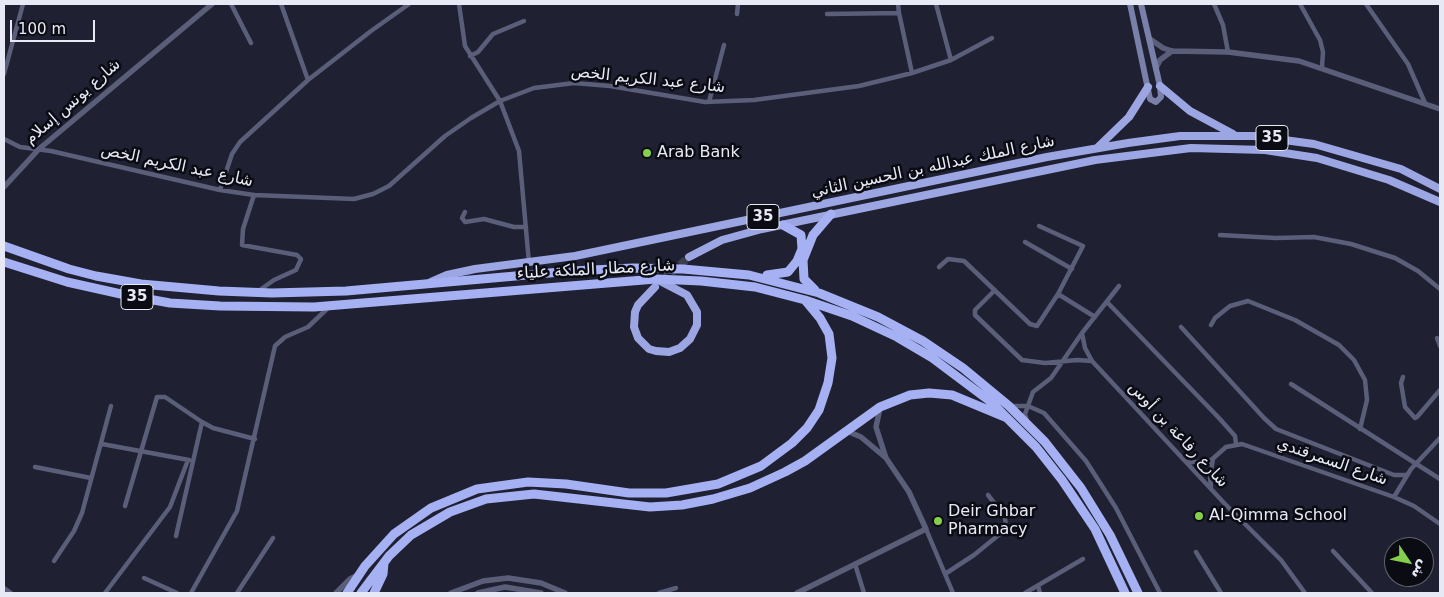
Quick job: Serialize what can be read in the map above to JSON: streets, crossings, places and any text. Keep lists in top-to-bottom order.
{
  "streets": {
    "highway": ["35", "شارع الملك عبدالله بن الحسين الثاني", "شارع مطار الملكة علياء"],
    "street": [
      "شارع عبد الكريم الخص",
      "شارع يونس إسلام",
      "شارع رفاعة بن أوس",
      "شارع السمرقندي"
    ]
  },
  "crossings": [
    ["شارع عبد الكريم الخص", "شارع يونس إسلام"],
    ["35", "شارع مطار الملكة علياء"],
    ["شارع الملك عبدالله بن الحسين الثاني", "شارع مطار الملكة علياء"]
  ],
  "places": ["Arab Bank", "Al-Qimma School", "Deir Ghbar Pharmacy"],
  "scale_bar": "100 m",
  "north": "bottom right"
}
